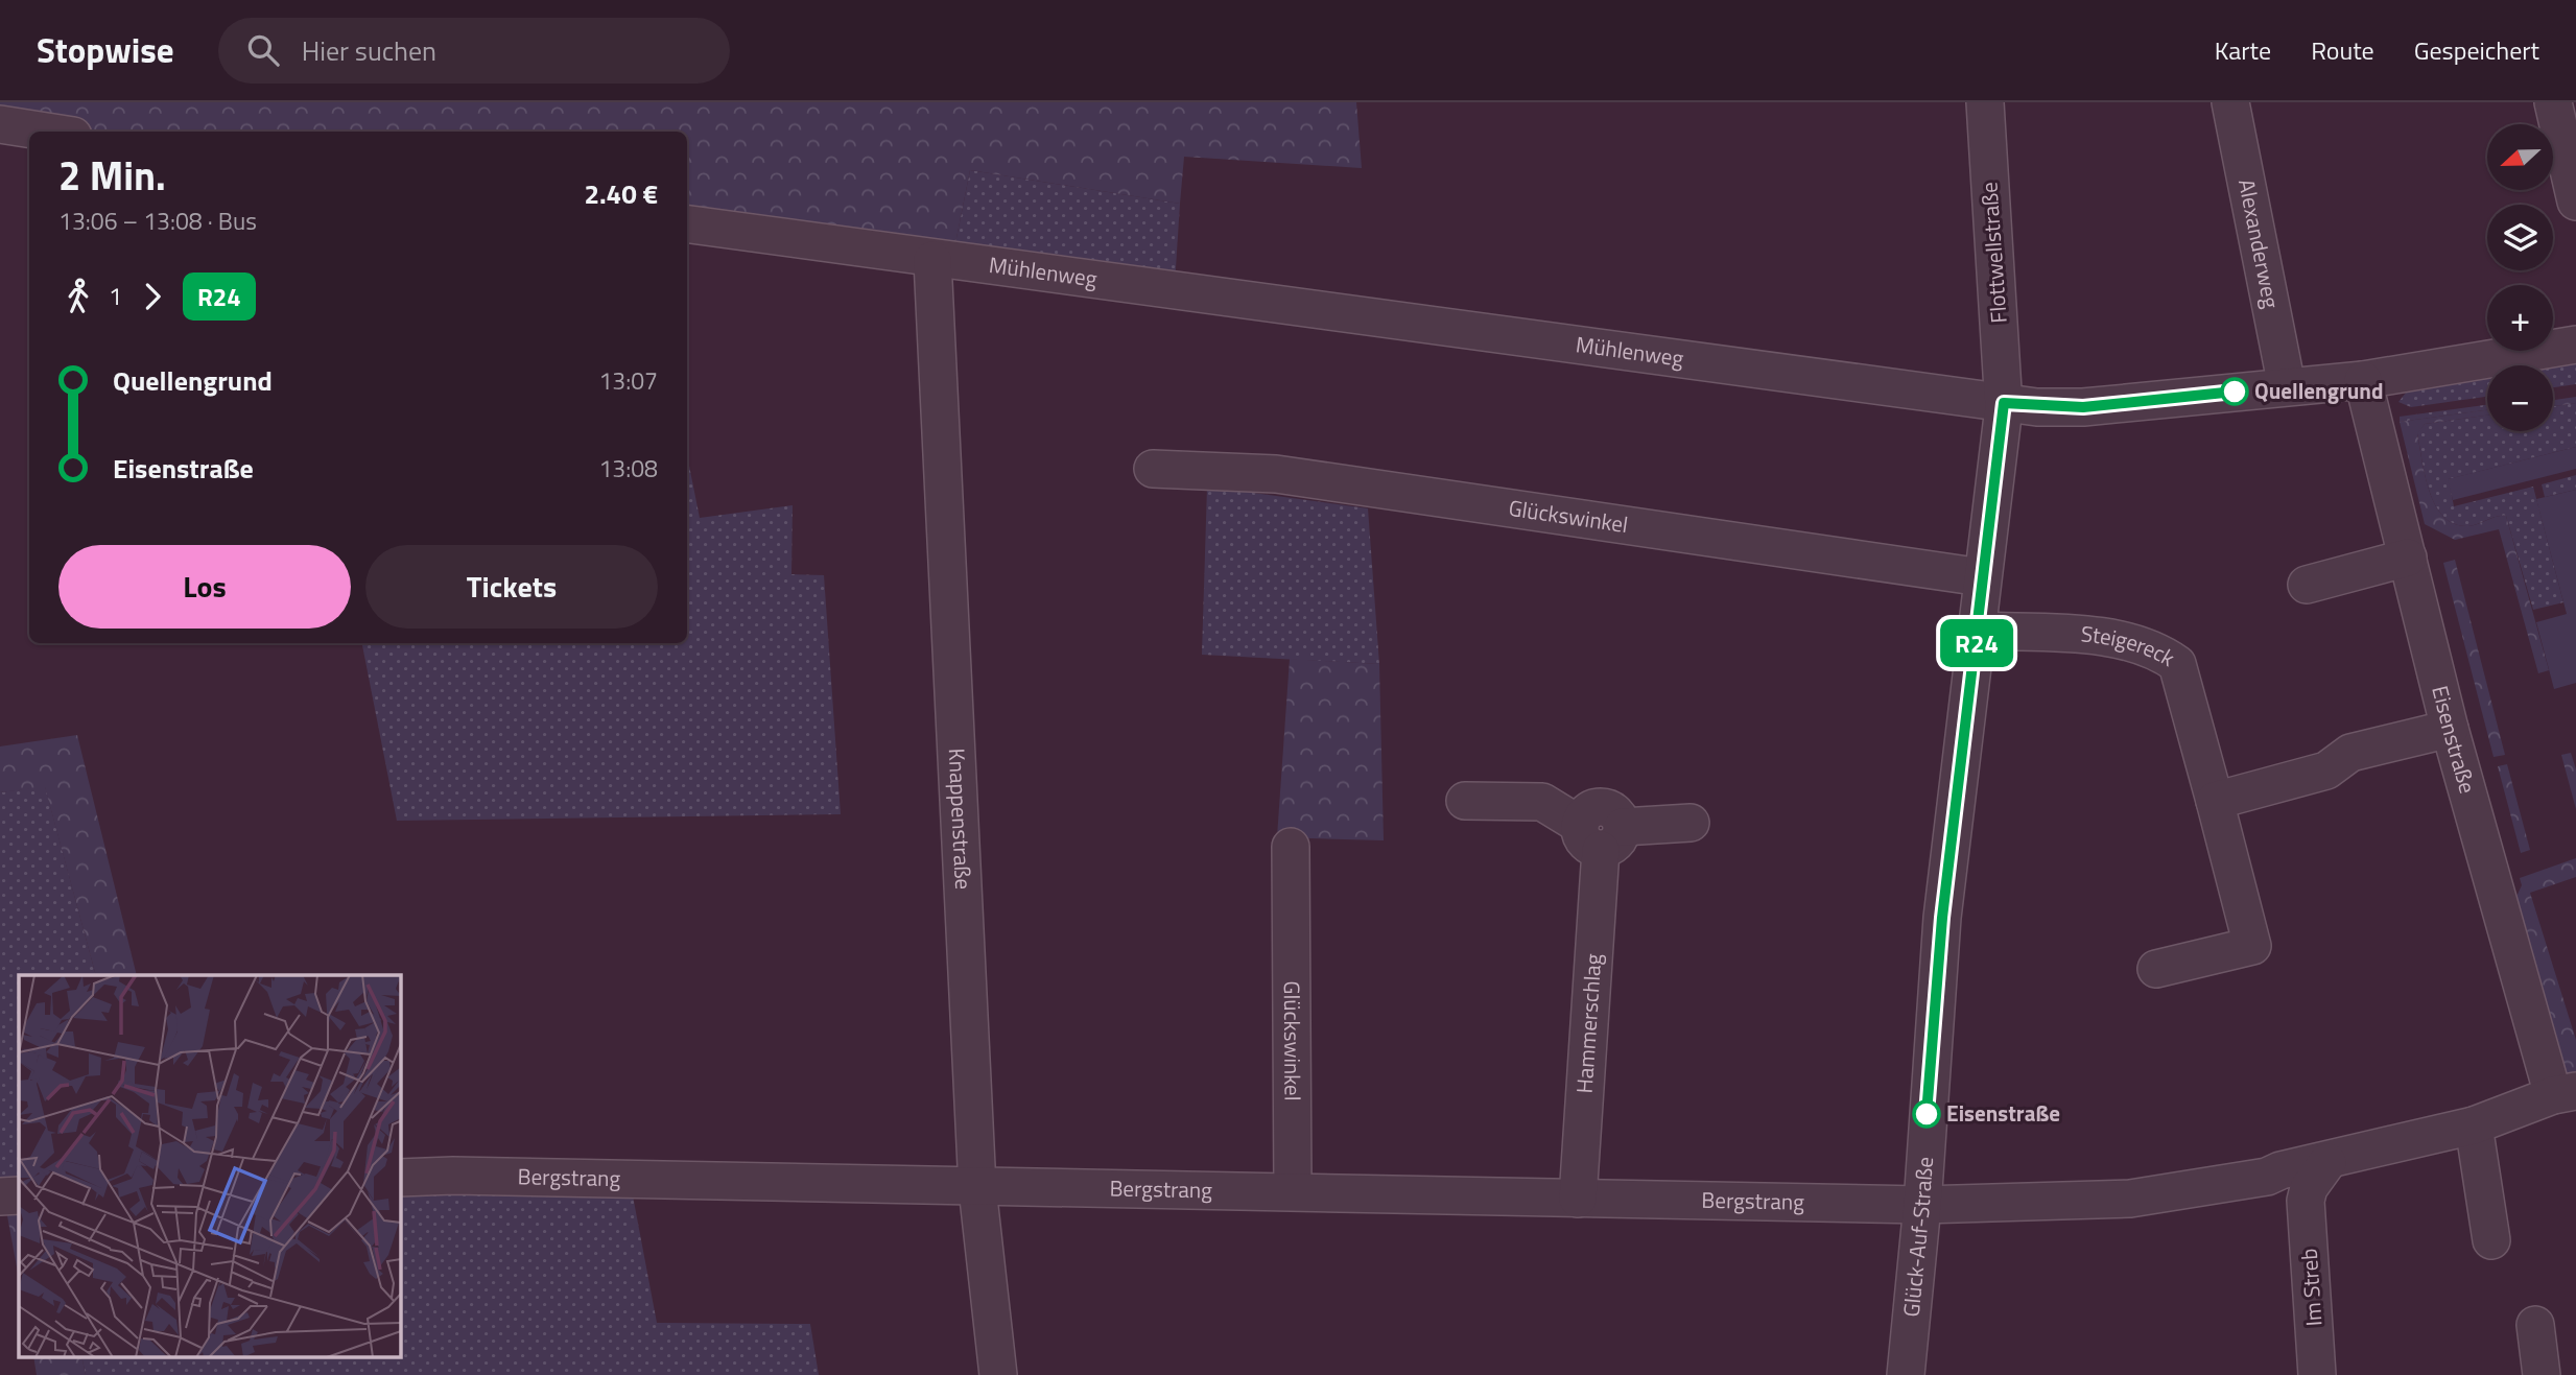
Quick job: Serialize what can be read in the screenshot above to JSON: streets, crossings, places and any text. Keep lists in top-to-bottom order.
{
  "streets": {
    "street": [
      "Alexanderweg",
      "Flottwellstraße",
      "Mühlenweg",
      "Glückswinkel",
      "Steigereck",
      "Eisenstraße",
      "Knappenstraße",
      "Hammerschlag",
      "Bergstrang",
      "Glück-Auf-Straße",
      "Im Streb"
    ]
  },
  "crossings": [
    ["Alexanderweg", "Mühlenweg"],
    ["Flottwellstraße", "Mühlenweg"],
    ["Flottwellstraße", "Glück-Auf-Straße"],
    ["Mühlenweg", "Eisenstraße"],
    ["Mühlenweg", "Knappenstraße"],
    ["Mühlenweg", "Glück-Auf-Straße"],
    ["Glückswinkel", "Bergstrang"],
    ["Glückswinkel", "Glück-Auf-Straße"],
    ["Steigereck", "Glück-Auf-Straße"],
    ["Eisenstraße", "Bergstrang"],
    ["Eisenstraße", "Glück-Auf-Straße"],
    ["Knappenstraße", "Bergstrang"],
    ["Hammerschlag", "Bergstrang"],
    ["Bergstrang", "Glück-Auf-Straße"]
  ],
  "places": ["Quellengrund", "Eisenstraße"],
  "lines": ["bus line R24"],
  "north": "left",
  "page": {
    "header": "Stopwise",
    "search": "Hier suchen",
    "nav": ["Karte", "Route", "Gespeichert"],
    "on_map": "R24",
    "map_buttons": ["+", "−"],
    "heading": ["2 Min.", "13:06 – 13:08 · Bus", "2.40 €"],
    "legs": ["1", "R24"],
    "list": [
      {
        "name": "Quellengrund",
        "value": "13:07"
      },
      {
        "name": "Eisenstraße",
        "value": "13:08"
      }
    ],
    "buttons": ["Los", "Tickets"]
  }
}
